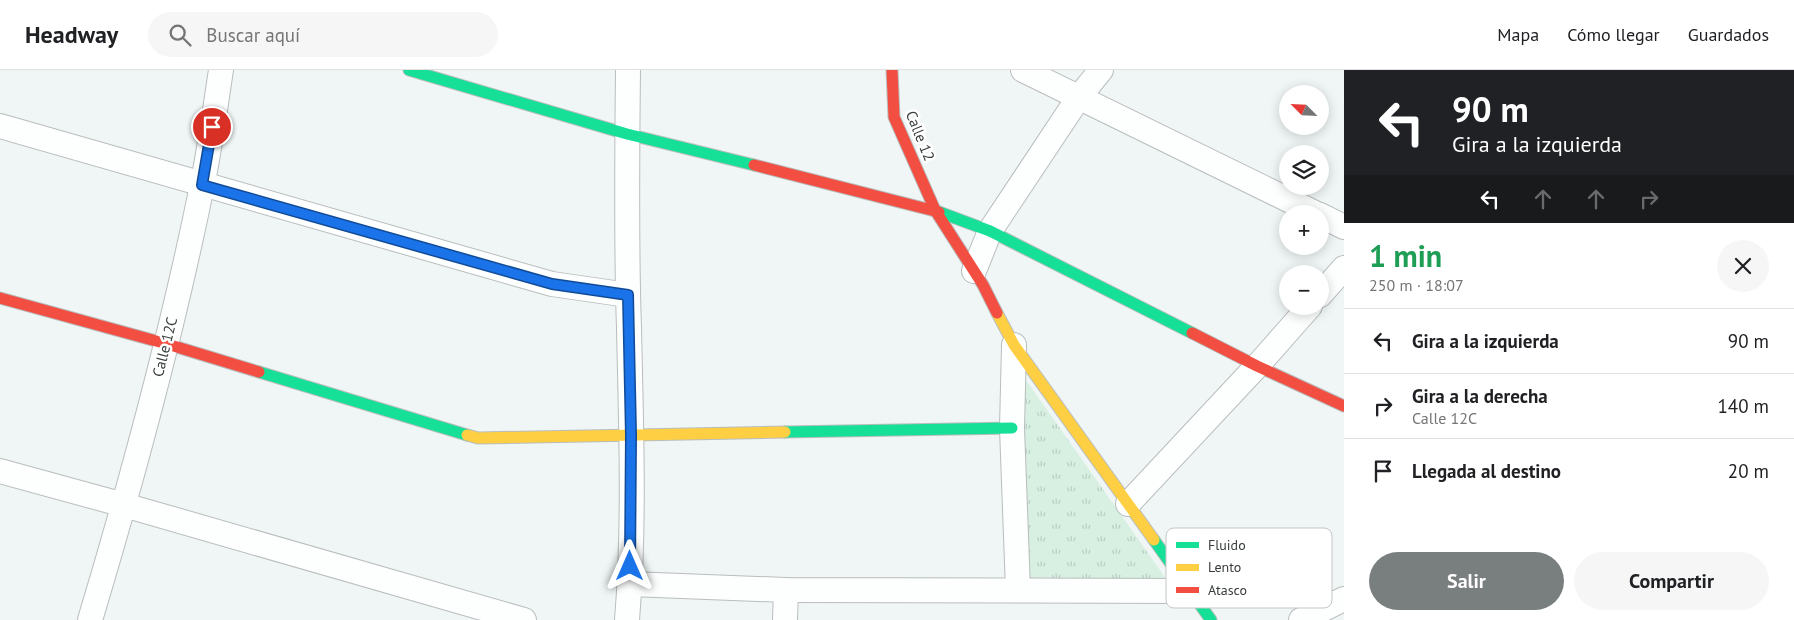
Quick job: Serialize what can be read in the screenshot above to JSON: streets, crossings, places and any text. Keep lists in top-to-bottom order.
{
  "streets": {
    "street": ["Calle 12", "Calle 12C"]
  },
  "legend": ["Fluido", "Lento", "Atasco"],
  "north": "top left",
  "page": {
    "header": "Headway",
    "search": "Buscar aquí",
    "nav": ["Mapa", "Cómo llegar", "Guardados"],
    "turn": ["90 m", "Gira a la izquierda"],
    "map_buttons": ["+", "−"],
    "heading": ["1 min", "250 m · 18:07"],
    "list": [
      {
        "name": "Gira a la izquierda",
        "value": "90 m"
      },
      {
        "name": "Gira a la derecha",
        "note": "Calle 12C",
        "value": "140 m"
      },
      {
        "name": "Llegada al destino",
        "value": "20 m"
      }
    ],
    "buttons": ["Salir", "Compartir"]
  }
}
